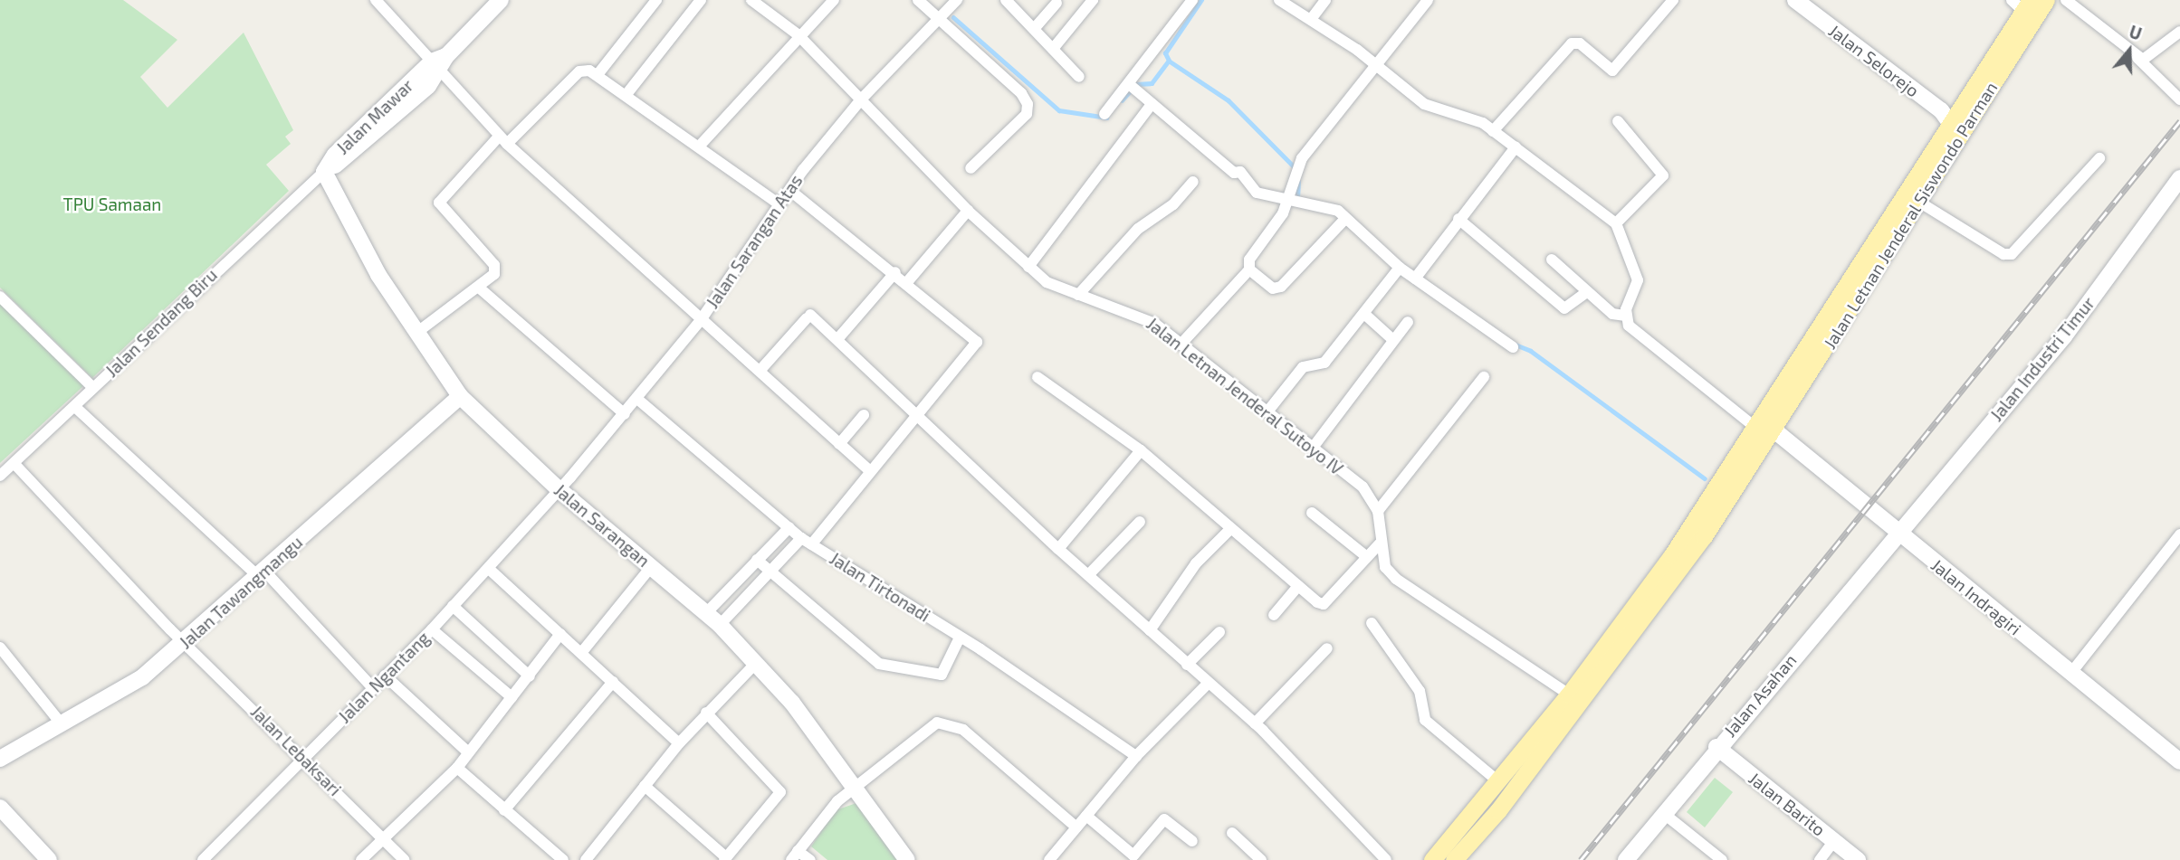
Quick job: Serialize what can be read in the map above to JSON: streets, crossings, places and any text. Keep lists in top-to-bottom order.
{
  "streets": {
    "main road": [
      "Jalan Selorejo",
      "Jalan Mawar",
      "Jalan Letnan Jenderal Siswondo Parman",
      "Jalan Industri Timur",
      "Jalan Sarangan",
      "Jalan Tawangmangu",
      "Jalan Indragiri",
      "Jalan Asahan",
      "Jalan Barito"
    ],
    "street": [
      "Jalan Sarangan Atas",
      "Jalan Sendang Biru",
      "Jalan Letnan Jenderal Sutoyo IV",
      "Jalan Tirtonadi",
      "Jalan Ngantang",
      "Jalan Lebaksari"
    ]
  },
  "crossings": [
    ["Jalan Selorejo", "Jalan Letnan Jenderal Siswondo Parman"],
    ["Jalan Mawar", "Jalan Sendang Biru"],
    ["Jalan Mawar", "Jalan Sarangan"],
    ["Jalan Letnan Jenderal Siswondo Parman", "Jalan Indragiri"],
    ["Jalan Sarangan Atas", "Jalan Letnan Jenderal Sutoyo IV"],
    ["Jalan Sarangan Atas", "Jalan Sarangan"],
    ["Jalan Sarangan Atas", "Jalan Tirtonadi"],
    ["Jalan Sarangan Atas", "Jalan Ngantang"],
    ["Jalan Sendang Biru", "Jalan Sarangan"],
    ["Jalan Sendang Biru", "Jalan Lebaksari"],
    ["Jalan Industri Timur", "Jalan Indragiri"],
    ["Jalan Industri Timur", "Jalan Asahan"],
    ["Jalan Sarangan", "Jalan Tawangmangu"],
    ["Jalan Sarangan", "Jalan Ngantang"],
    ["Jalan Tawangmangu", "Jalan Lebaksari"],
    ["Jalan Indragiri", "Jalan Asahan"],
    ["Jalan Ngantang", "Jalan Lebaksari"],
    ["Jalan Asahan", "Jalan Barito"]
  ],
  "parks": ["TPU Samaan"],
  "north": "top"
}
